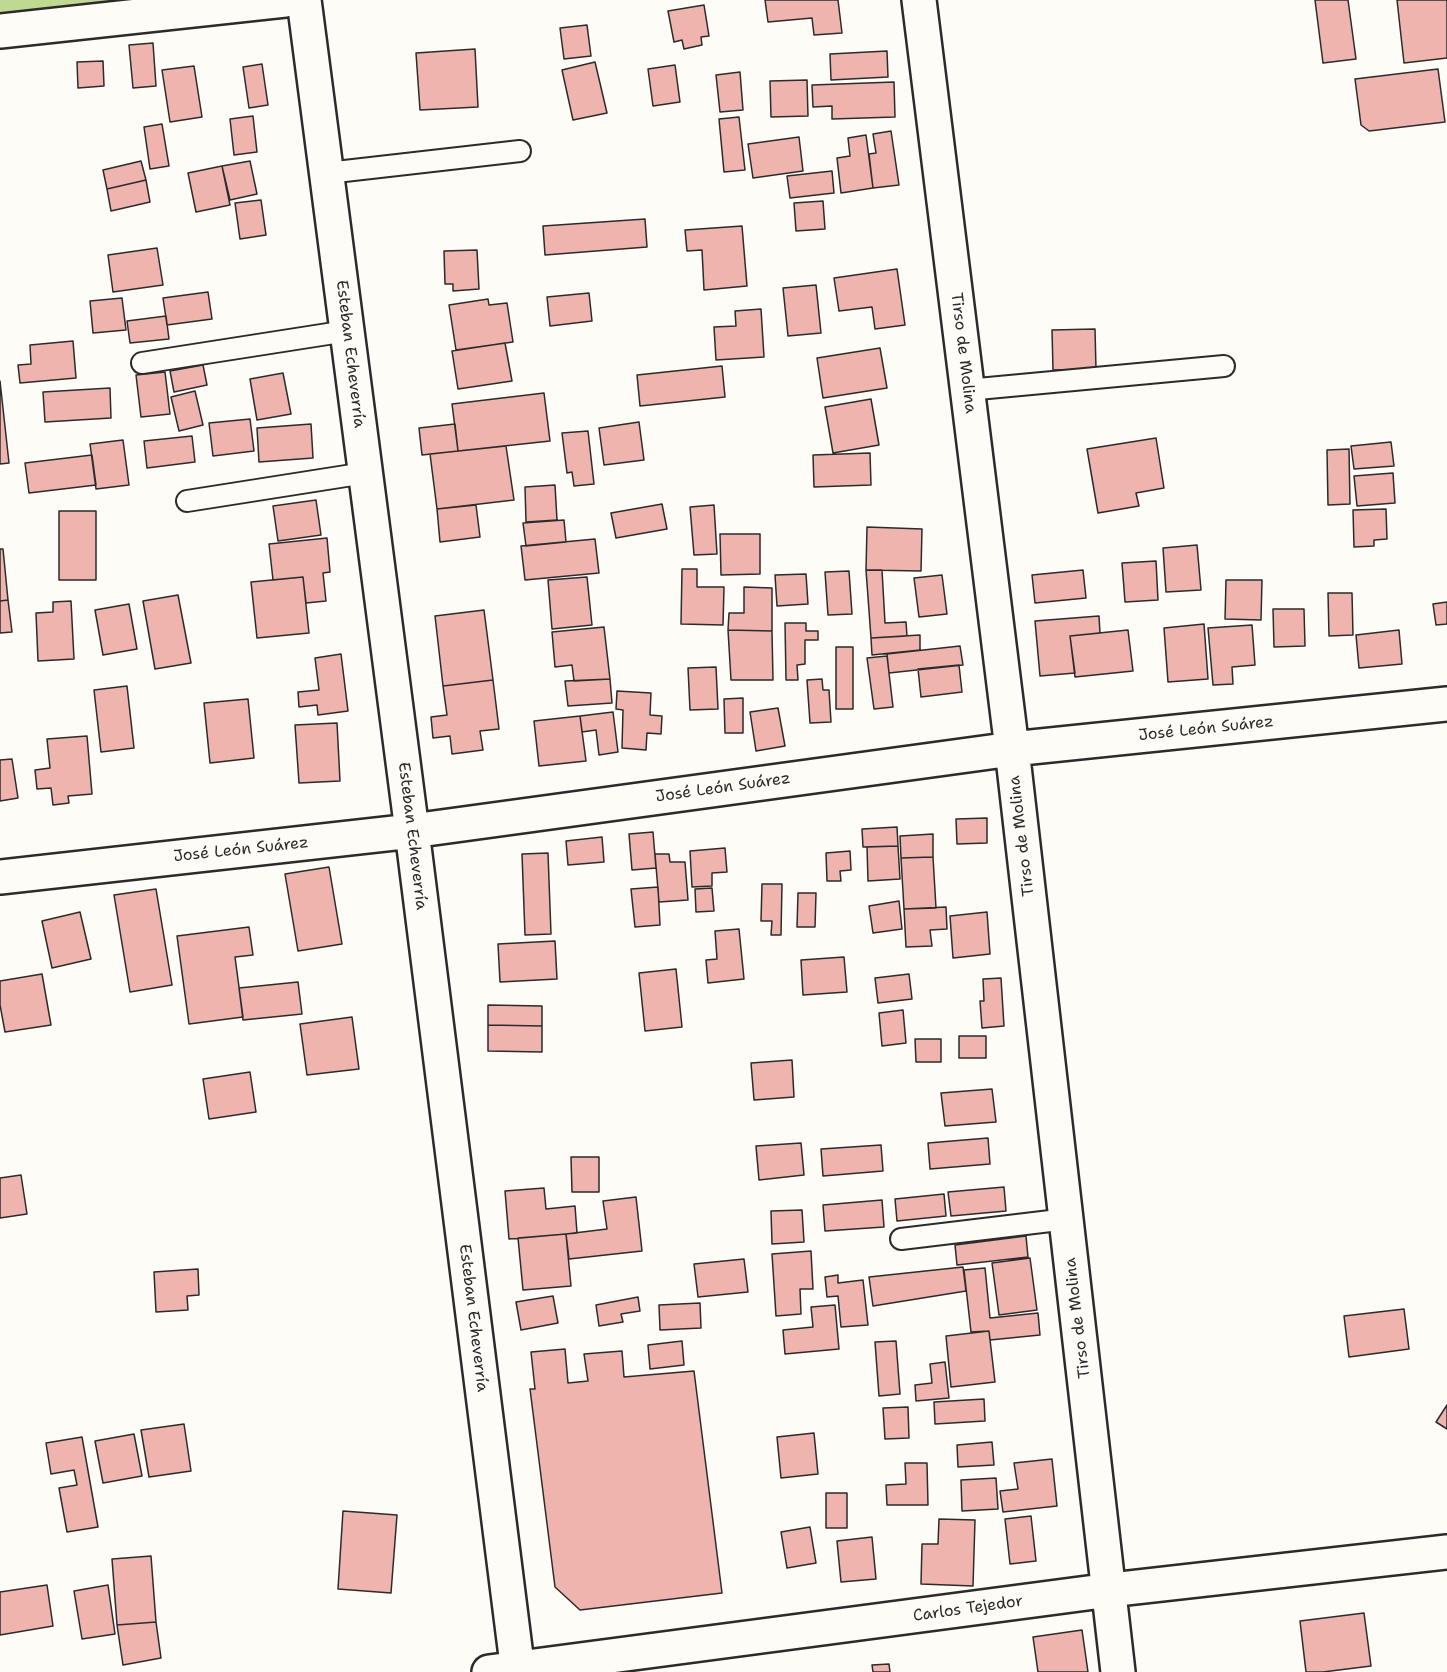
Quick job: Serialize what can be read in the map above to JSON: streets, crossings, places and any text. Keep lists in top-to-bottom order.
{
  "streets": {
    "street": [
      "Tirso de Molina",
      "Esteban Echeverría",
      "José León Suárez",
      "Carlos Tejedor"
    ]
  },
  "crossings": [
    ["Tirso de Molina", "José León Suárez"],
    ["Tirso de Molina", "Carlos Tejedor"],
    ["Esteban Echeverría", "José León Suárez"],
    ["Esteban Echeverría", "Carlos Tejedor"]
  ]
}
